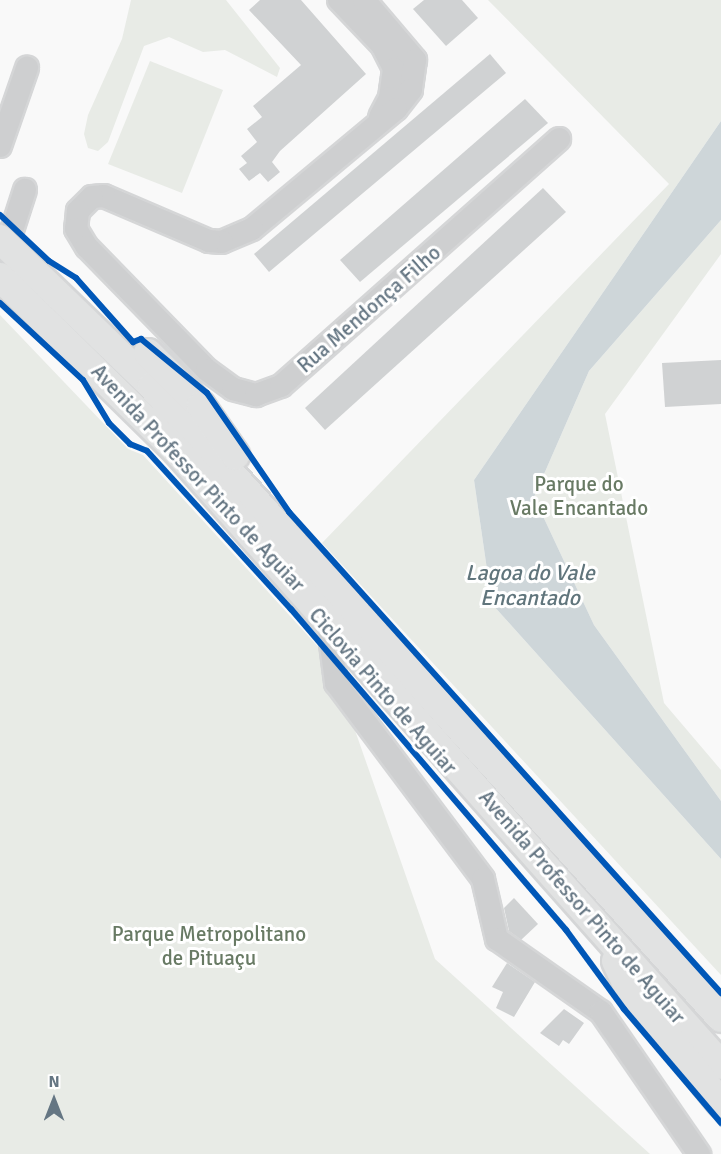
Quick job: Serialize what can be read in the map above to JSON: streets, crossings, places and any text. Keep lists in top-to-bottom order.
{
  "streets": {
    "main road": ["Avenida Professor Pinto de Aguiar"],
    "street": ["Rua Mendonça Filho"],
    "cycle path": ["Ciclovia Pinto de Aguiar"]
  },
  "water": ["Lagoa do Vale Encantado"],
  "parks": ["Parque do Vale Encantado", "Parque Metropolitano de Pituaçu"],
  "north": "top"
}
